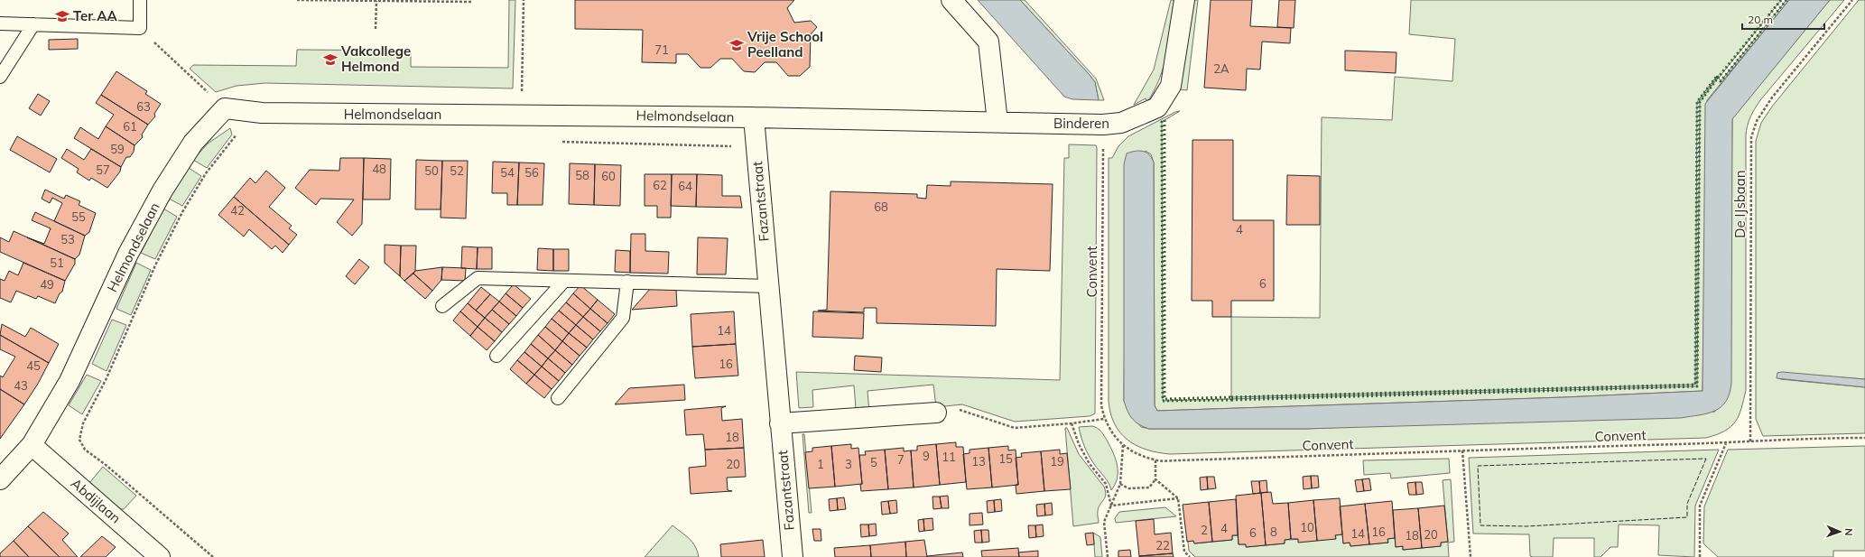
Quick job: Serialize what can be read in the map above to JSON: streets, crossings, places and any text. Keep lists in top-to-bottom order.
{
  "streets": {
    "street": [
      "Helmondselaan",
      "Binderen",
      "Fazantstraat",
      "Abdijlaan"
    ],
    "path": ["De IJsbaan", "Convent"]
  },
  "crossings": [
    ["Helmondselaan", "Binderen"],
    ["Helmondselaan", "Fazantstraat"],
    ["Helmondselaan", "Abdijlaan"],
    ["Binderen", "Convent"],
    ["De IJsbaan", "Convent"]
  ],
  "places": {
    "school or university": ["Ter AA", "Vrije School Peelland", "Vakcollege Helmond"]
  },
  "house_numbers": [
    "71",
    "2A",
    "63",
    "61",
    "59",
    "48",
    "57",
    "50",
    "52",
    "54",
    "56",
    "58",
    "60",
    "62",
    "64",
    "68",
    "42",
    "55",
    "4",
    "53",
    "51",
    "6",
    "49",
    "14",
    "16",
    "45",
    "43",
    "18",
    "9",
    "11",
    "15",
    "7",
    "13",
    "19",
    "5",
    "20",
    "1",
    "3",
    "10",
    "4",
    "2",
    "8",
    "16",
    "6",
    "14",
    "20",
    "18",
    "22"
  ],
  "scale_bar": "20 m",
  "north": "right"
}
